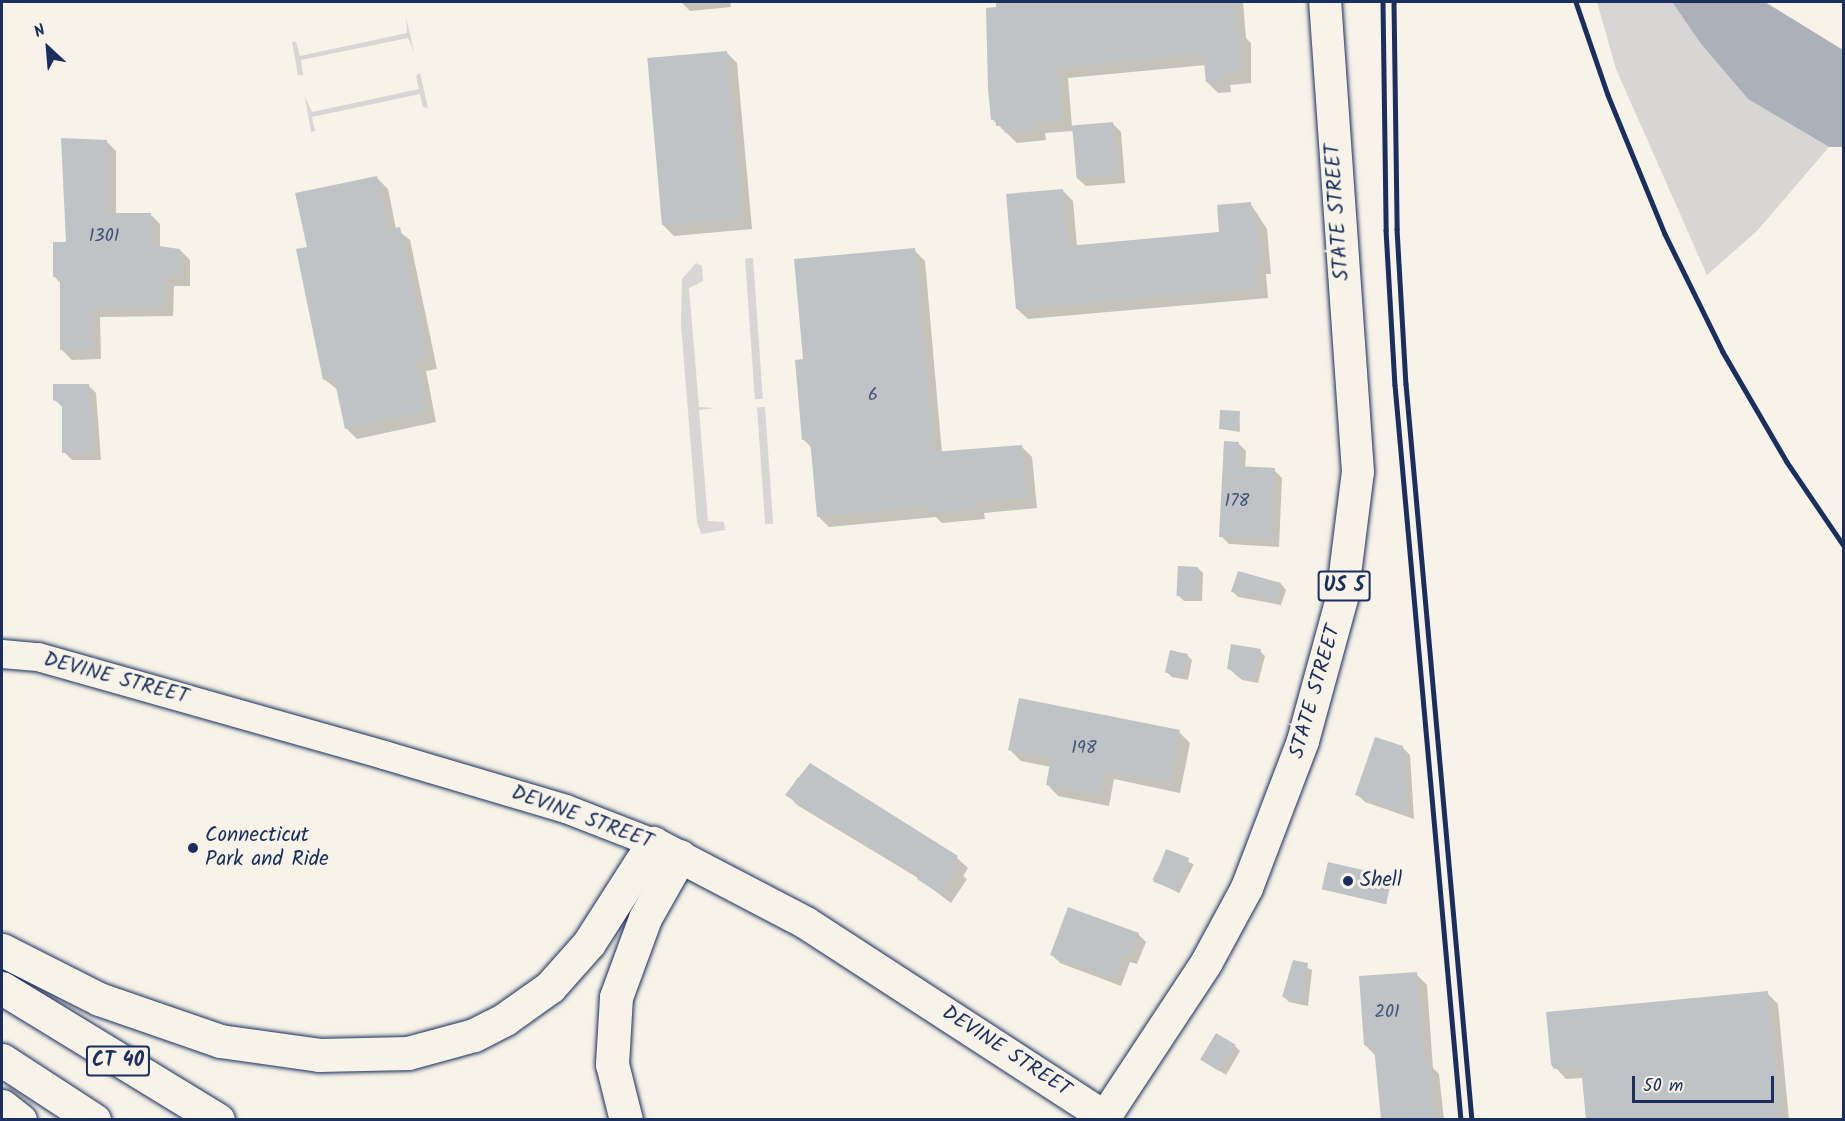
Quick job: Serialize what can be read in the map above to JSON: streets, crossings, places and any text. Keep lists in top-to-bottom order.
{
  "streets": {
    "highway": ["CT 40"],
    "main road": ["STATE STREET", "US 5", "DEVINE STREET"]
  },
  "crossings": [
    ["STATE STREET", "DEVINE STREET"]
  ],
  "places": ["Connecticut Park and Ride", "Shell"],
  "house_numbers": [
    "1301",
    "6",
    "178",
    "198",
    "201"
  ],
  "scale_bar": "50 m",
  "north": "top left"
}
